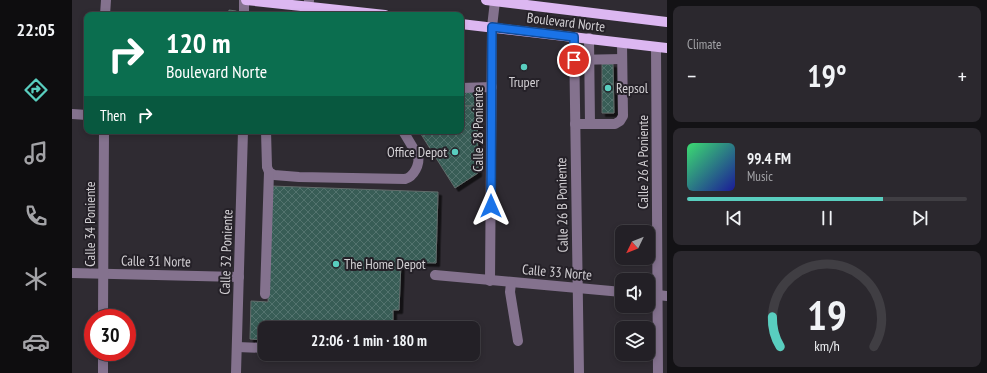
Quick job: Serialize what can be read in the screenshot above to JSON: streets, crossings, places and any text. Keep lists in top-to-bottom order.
{
  "streets": {
    "main road": ["Boulevard Norte"],
    "street": [
      "Calle 28 Poniente",
      "Calle 26 A Poniente",
      "Calle 26 B Poniente",
      "Calle 34 Poniente",
      "Calle 32 Poniente",
      "Calle 31 Norte",
      "Calle 33 Norte"
    ]
  },
  "crossings": [
    ["Boulevard Norte", "Calle 28 Poniente"],
    ["Boulevard Norte", "Calle 26 A Poniente"],
    ["Boulevard Norte", "Calle 26 B Poniente"],
    ["Calle 28 Poniente", "Calle 33 Norte"],
    ["Calle 26 B Poniente", "Calle 33 Norte"],
    ["Calle 34 Poniente", "Calle 31 Norte"],
    ["Calle 32 Poniente", "Calle 31 Norte"]
  ],
  "places": [
    "Truper",
    "Repsol",
    "Office Depot",
    "The Home Depot"
  ],
  "north": "bottom left",
  "page": {
    "tabs": "22:05",
    "tile": "Climate",
    "turn": ["120 m", "Boulevard Norte"],
    "heat": ["−", "19°", "+"],
    "then": "Then",
    "song": ["99.4 FM", "Music"],
    "limit": "30",
    "trip": "22:06 · 1 min · 180 m",
    "gauge": ["19", "km/h"]
  }
}
